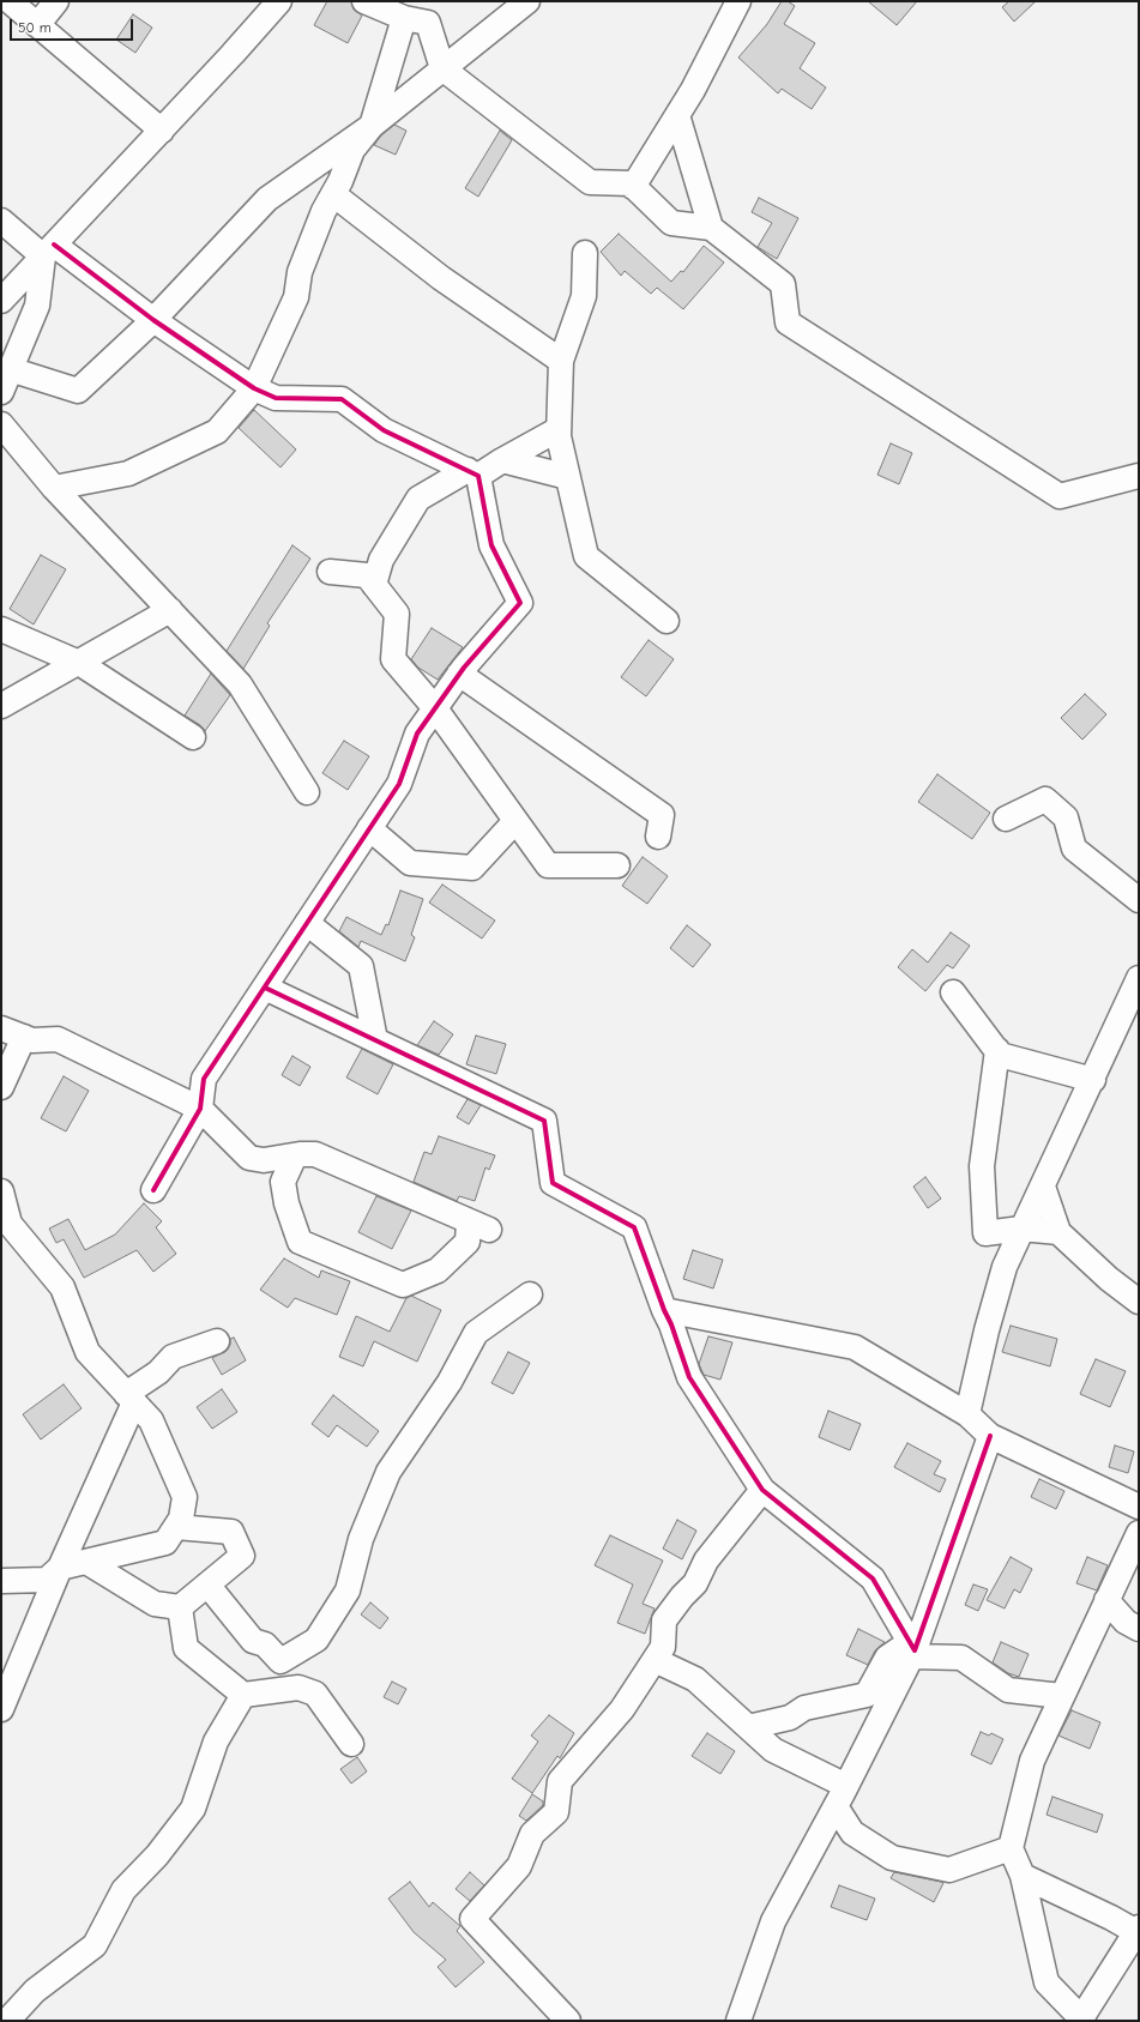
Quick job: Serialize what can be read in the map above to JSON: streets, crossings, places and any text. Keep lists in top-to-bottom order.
{
  "scale_bar": "50 m"
}
